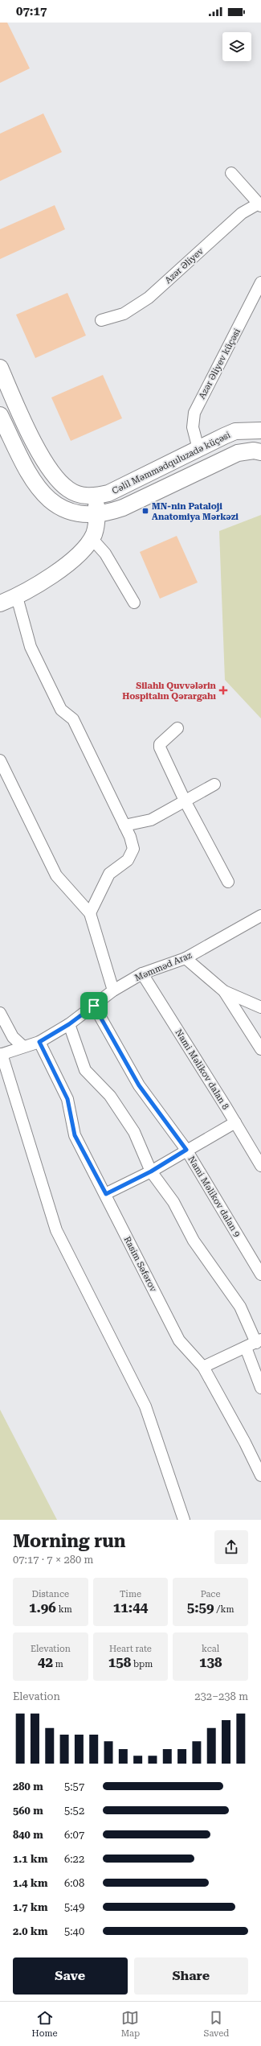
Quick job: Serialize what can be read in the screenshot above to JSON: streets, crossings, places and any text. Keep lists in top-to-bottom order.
{
  "streets": {
    "main road": ["Cəlil Məmmədquluzadə küçəsi"],
    "street": [
      "Azər Əliyev",
      "Azər Əliyev küçəsi",
      "Məmməd Araz",
      "Nami Məlikov dalan 8",
      "Nami Məlikov dalan 9",
      "Rasim Səfərov"
    ]
  },
  "crossings": [
    ["Azər Əliyev küçəsi", "Cəlil Məmmədquluzadə küçəsi"],
    ["Məmməd Araz", "Nami Məlikov dalan 8"],
    ["Məmməd Araz", "Nami Məlikov dalan 9"],
    ["Məmməd Araz", "Rasim Səfərov"]
  ],
  "places": {
    "transit": ["MN-nin Pataloji Anatomiya Mərkəzi"],
    "health": ["Silahlı Quvvələrin Hospitalın Qərargahı"]
  },
  "page": {
    "status": "07:17",
    "heading": ["Morning run", "07:17 · 7 × 280 m"],
    "stats": [
      ["Distance", "1.96 km"],
      ["Time", "11:44"],
      ["Pace", "5:59 /km"],
      ["Elevation", "42 m"],
      ["Heart rate", "158 bpm"],
      ["kcal", "138"]
    ],
    "chart": ["Elevation", "232–238 m"],
    "list": [
      {
        "name": "280 m",
        "note": "5:57"
      },
      {
        "name": "560 m",
        "note": "5:52"
      },
      {
        "name": "840 m",
        "note": "6:07"
      },
      {
        "name": "1.1 km",
        "note": "6:22"
      },
      {
        "name": "1.4 km",
        "note": "6:08"
      },
      {
        "name": "1.7 km",
        "note": "5:49"
      },
      {
        "name": "2.0 km",
        "note": "5:40"
      }
    ],
    "buttons": ["Save", "Share"],
    "tabs": ["Home", "Map", "Saved"]
  }
}
